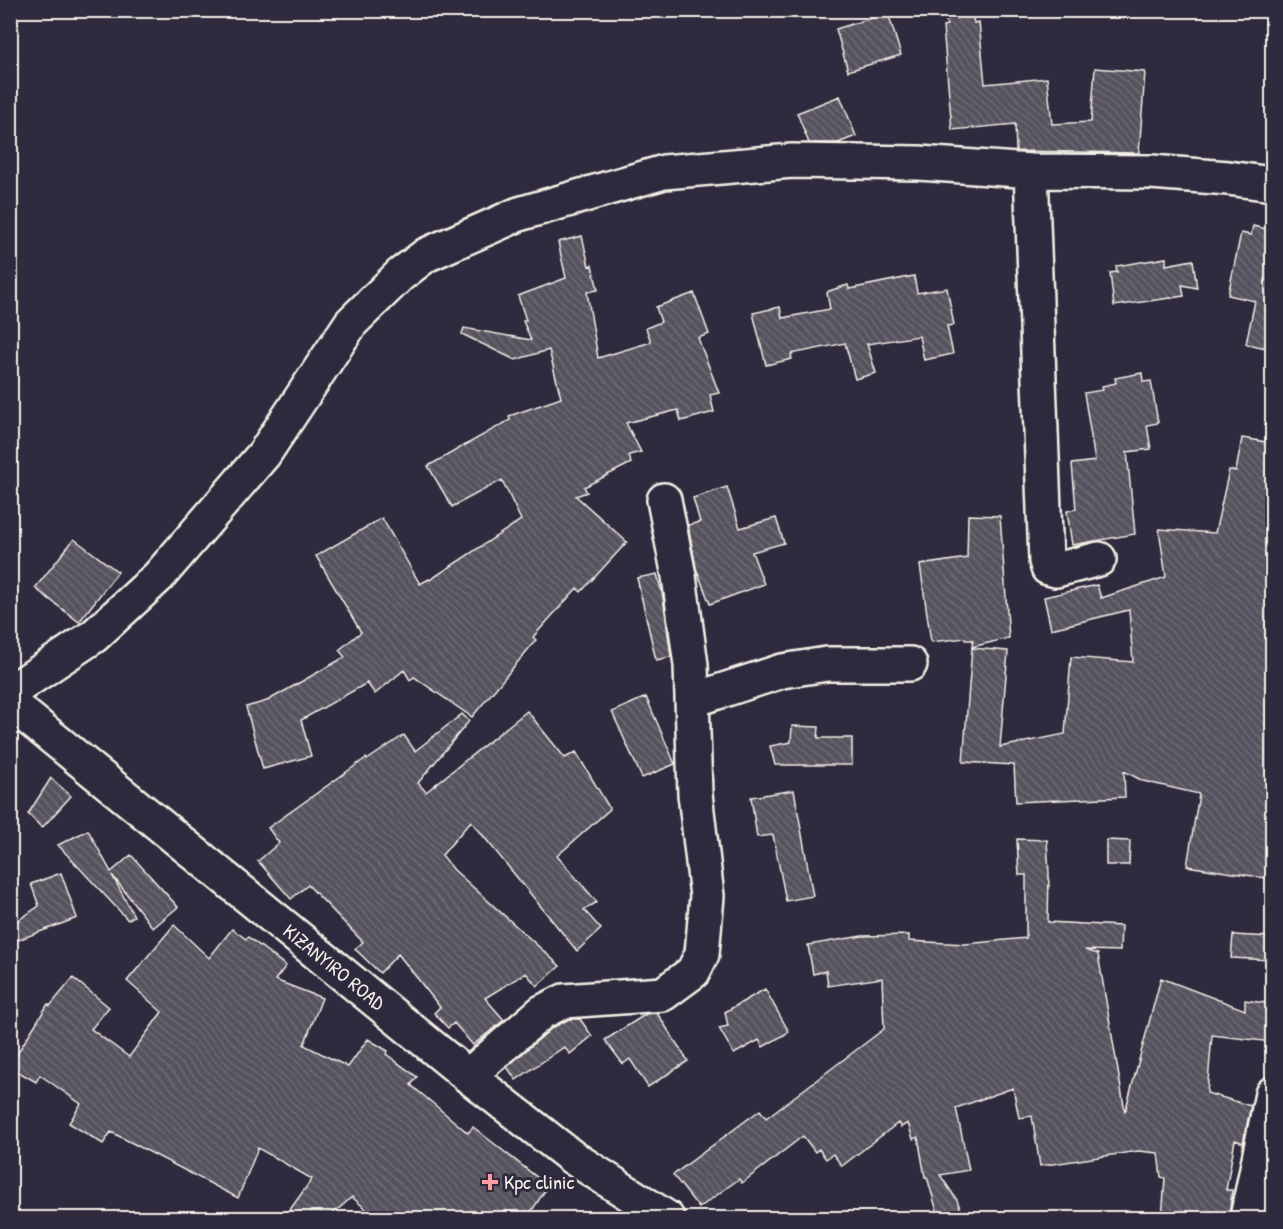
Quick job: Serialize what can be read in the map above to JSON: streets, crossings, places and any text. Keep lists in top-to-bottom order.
{
  "streets": {
    "street": ["KIZANYIRO ROAD"]
  },
  "places": {
    "health": ["Kpc clinic"]
  }
}
